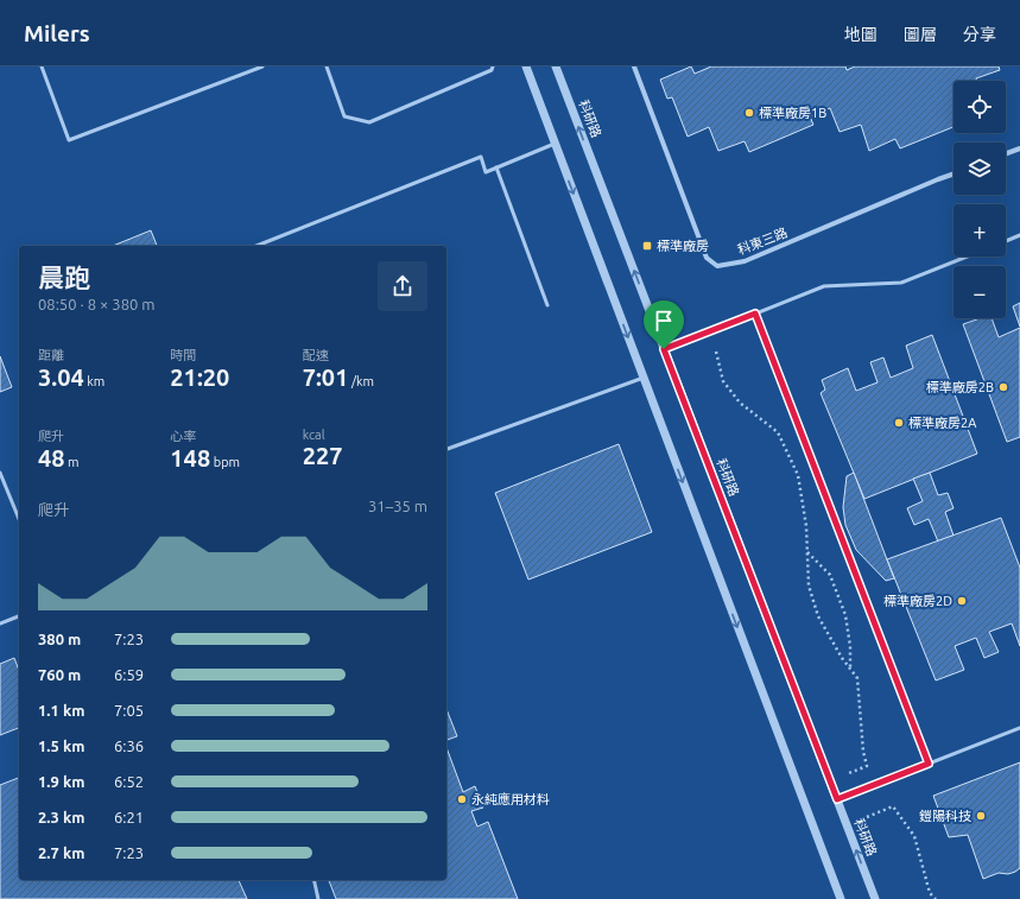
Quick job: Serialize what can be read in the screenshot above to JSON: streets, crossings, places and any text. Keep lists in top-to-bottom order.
{
  "streets": {
    "street": ["科研路", "科東三路"]
  },
  "places": {
    "other": [
      "標準廠房1B",
      "標準廠房2B",
      "標準廠房2A",
      "標準廠房2D",
      "永純應用材料",
      "鎧陽科技"
    ],
    "transit": ["標準廠房"]
  },
  "page": {
    "header": "Milers",
    "nav": ["地圖", "圖層", "分享"],
    "map_buttons": ["+", "−"],
    "heading": ["晨跑", "08:50 · 8 × 380 m"],
    "stats": [
      ["距離", "3.04 km"],
      ["時間", "21:20"],
      ["配速", "7:01 /km"],
      ["爬升", "48 m"],
      ["心率", "148 bpm"],
      ["kcal", "227"]
    ],
    "chart": ["爬升", "31–35 m"],
    "list": [
      {
        "name": "380 m",
        "note": "7:23"
      },
      {
        "name": "760 m",
        "note": "6:59"
      },
      {
        "name": "1.1 km",
        "note": "7:05"
      },
      {
        "name": "1.5 km",
        "note": "6:36"
      },
      {
        "name": "1.9 km",
        "note": "6:52"
      },
      {
        "name": "2.3 km",
        "note": "6:21"
      },
      {
        "name": "2.7 km",
        "note": "7:23"
      }
    ]
  }
}
